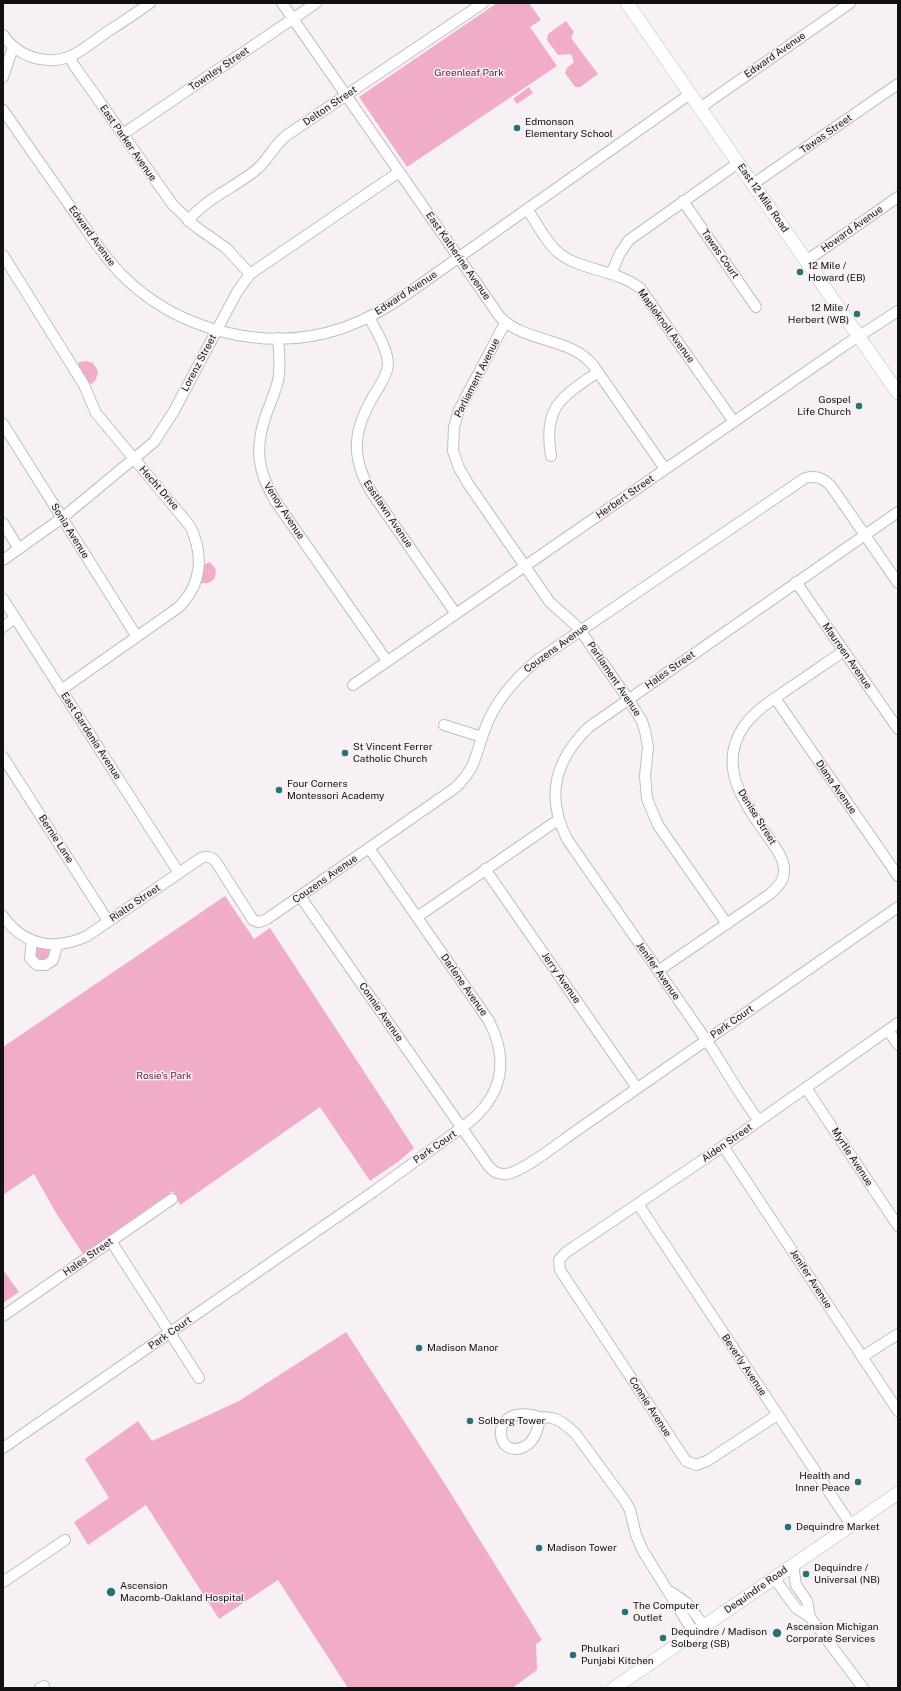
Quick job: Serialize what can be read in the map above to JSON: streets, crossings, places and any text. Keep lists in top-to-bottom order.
{
  "streets": {
    "main road": ["East 12 Mile Road", "Dequindre Road"],
    "street": [
      "Edward Avenue",
      "Townley Street",
      "Delton Street",
      "Tawas Street",
      "East Parker Avenue",
      "Howard Avenue",
      "Tawas Court",
      "East Katherine Avenue",
      "Mapleknoll Avenue",
      "Lorenz Street",
      "Parliament Avenue",
      "Hecht Drive",
      "Herbert Street",
      "Venoy Avenue",
      "Eastlawn Avenue",
      "Sonia Avenue",
      "Couzens Avenue",
      "Maureen Avenue",
      "Hales Street",
      "East Gardenia Avenue",
      "Diana Avenue",
      "Denise Street",
      "Bernie Lane",
      "Rialto Street",
      "Jenifer Avenue",
      "Jerry Avenue",
      "Darlene Avenue",
      "Connie Avenue",
      "Park Court",
      "Alden Street",
      "Myrtle Avenue",
      "Beverly Avenue"
    ]
  },
  "crossings": [
    ["Edward Avenue", "East 12 Mile Road"],
    ["Edward Avenue", "East Katherine Avenue"],
    ["Edward Avenue", "Mapleknoll Avenue"],
    ["Edward Avenue", "Lorenz Street"],
    ["Edward Avenue", "Venoy Avenue"],
    ["Edward Avenue", "Eastlawn Avenue"],
    ["Townley Street", "East Parker Avenue"],
    ["Townley Street", "East Katherine Avenue"],
    ["Delton Street", "East Parker Avenue"],
    ["Delton Street", "East Katherine Avenue"],
    ["Tawas Street", "East 12 Mile Road"],
    ["East Parker Avenue", "Lorenz Street"],
    ["East 12 Mile Road", "Howard Avenue"],
    ["East 12 Mile Road", "Herbert Street"],
    ["East Katherine Avenue", "Lorenz Street"],
    ["East Katherine Avenue", "Parliament Avenue"],
    ["East Katherine Avenue", "Herbert Street"],
    ["Mapleknoll Avenue", "Herbert Street"],
    ["Lorenz Street", "Hecht Drive"],
    ["Lorenz Street", "Sonia Avenue"],
    ["Parliament Avenue", "Herbert Street"],
    ["Parliament Avenue", "Couzens Avenue"],
    ["Parliament Avenue", "Hales Street"],
    ["Parliament Avenue", "Denise Street"],
    ["Hecht Drive", "Sonia Avenue"],
    ["Hecht Drive", "East Gardenia Avenue"],
    ["Herbert Street", "Venoy Avenue"],
    ["Herbert Street", "Eastlawn Avenue"],
    ["Couzens Avenue", "Hales Street"],
    ["Couzens Avenue", "Rialto Street"],
    ["Couzens Avenue", "Darlene Avenue"],
    ["Couzens Avenue", "Connie Avenue"],
    ["Maureen Avenue", "Hales Street"],
    ["Maureen Avenue", "Denise Street"],
    ["Hales Street", "Jenifer Avenue"],
    ["East Gardenia Avenue", "Rialto Street"],
    ["Diana Avenue", "Denise Street"],
    ["Denise Street", "Jenifer Avenue"],
    ["Bernie Lane", "Rialto Street"],
    ["Jenifer Avenue", "Park Court"],
    ["Jenifer Avenue", "Alden Street"],
    ["Jerry Avenue", "Park Court"],
    ["Darlene Avenue", "Connie Avenue"],
    ["Darlene Avenue", "Park Court"],
    ["Connie Avenue", "Park Court"],
    ["Connie Avenue", "Alden Street"],
    ["Connie Avenue", "Beverly Avenue"],
    ["Alden Street", "Myrtle Avenue"],
    ["Alden Street", "Beverly Avenue"],
    ["Beverly Avenue", "Dequindre Road"]
  ],
  "parks": ["Greenleaf Park", "Rosie's Park"],
  "places": [
    "Edmonson Elementary School",
    "12 Mile / Howard (EB)",
    "12 Mile / Herbert (WB)",
    "Gospel Life Church",
    "St Vincent Ferrer Catholic Church",
    "Four Corners Montessori Academy",
    "Madison Manor",
    "Solberg Tower",
    "Health and Inner Peace",
    "Dequindre Market",
    "Madison Tower",
    "Dequindre / Universal (NB)",
    "Ascension Macomb-Oakland Hospital",
    "The Computer Outlet",
    "Ascension Michigan Corporate Services",
    "Dequindre / Madison Solberg (SB)",
    "Phulkari Punjabi Kitchen"
  ]
}
